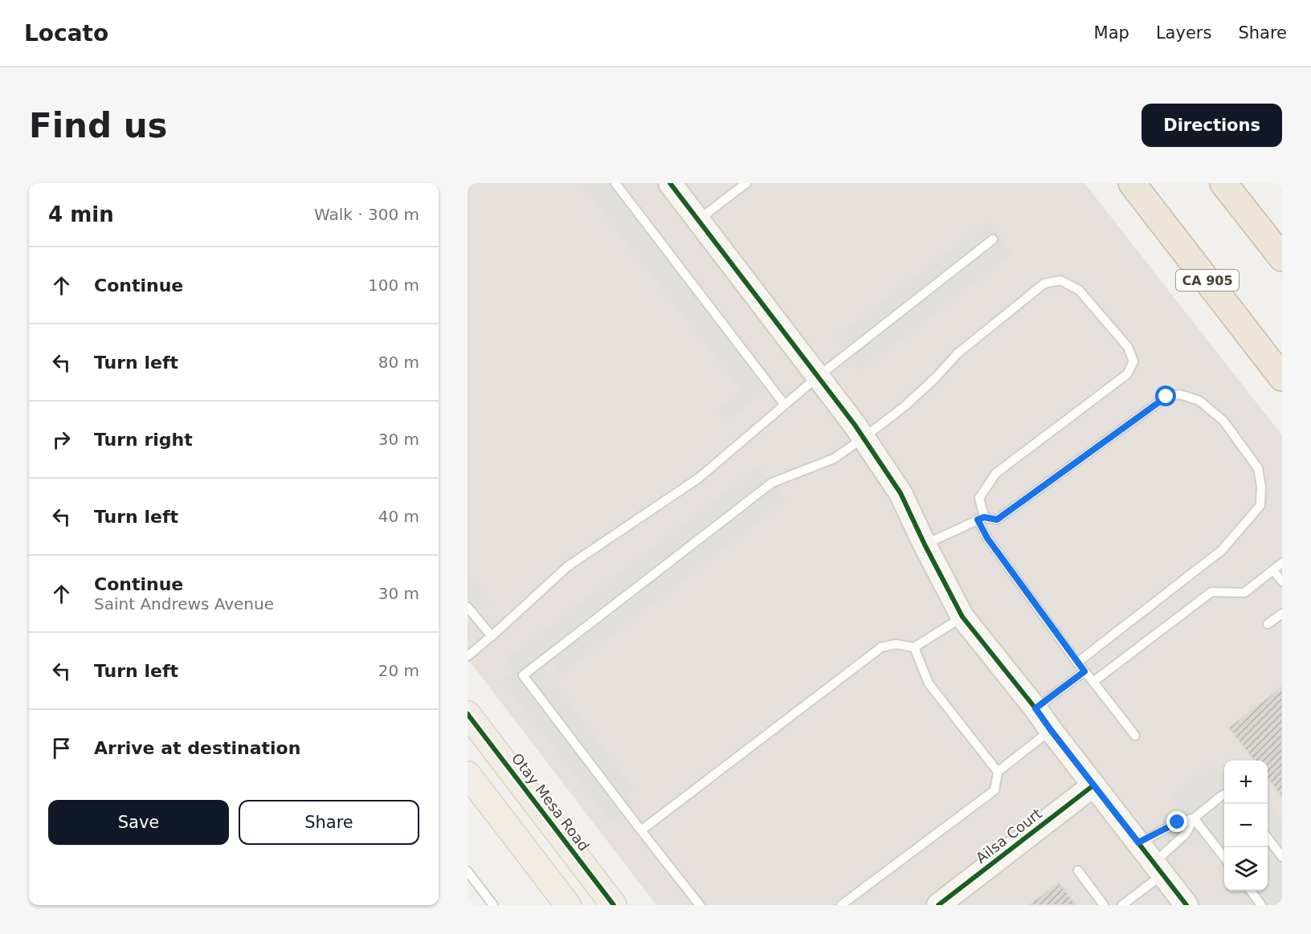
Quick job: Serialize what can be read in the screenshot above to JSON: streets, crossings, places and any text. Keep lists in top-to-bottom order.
{
  "streets": {
    "highway": ["CA 905"],
    "main road": ["Otay Mesa Road"],
    "street": ["Ailsa Court"]
  },
  "page": {
    "header": "Locato",
    "nav": ["Map", "Layers", "Share"],
    "buttons": [
      "Directions",
      ["Save", "Share"]
    ],
    "title": "Find us",
    "heading": ["4 min", "Walk · 300 m"],
    "list": [
      ["Continue", "100 m"],
      ["Turn left", "80 m"],
      ["Turn right", "30 m"],
      ["Turn left", "40 m"],
      ["Continue", "Saint Andrews Avenue", "30 m"],
      ["Turn left", "20 m"],
      "Arrive at destination"
    ],
    "map_buttons": ["+", "−"]
  }
}
